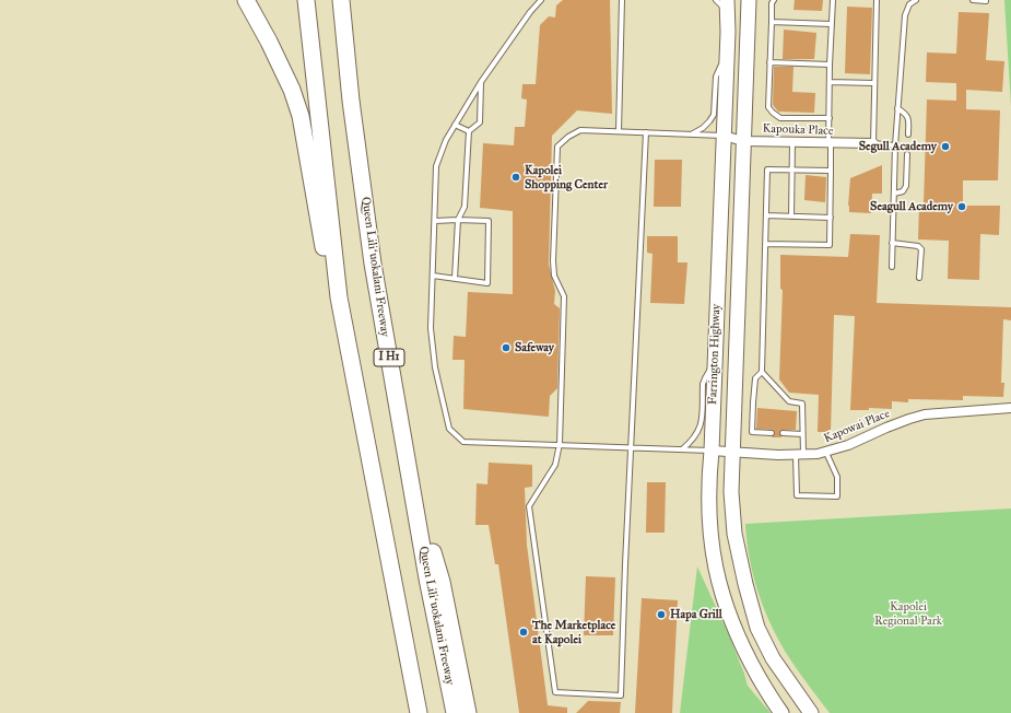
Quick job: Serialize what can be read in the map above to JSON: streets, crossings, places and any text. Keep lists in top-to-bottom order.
{
  "streets": {
    "highway": ["Queen Liliʻuokalani Freeway", "I H1"],
    "main road": ["Farrington Highway"],
    "street": ["Kapouka Place", "Kapowai Place"]
  },
  "crossings": [
    ["Kapouka Place", "Farrington Highway"],
    ["Farrington Highway", "Kapowai Place"]
  ],
  "parks": ["Kapolei Regional Park"],
  "places": [
    "Segull Academy",
    "Kapolei Shopping Center",
    "Seagull Academy",
    "Safeway",
    "Hapa Grill",
    "The Marketplace at Kapolei"
  ]
}
